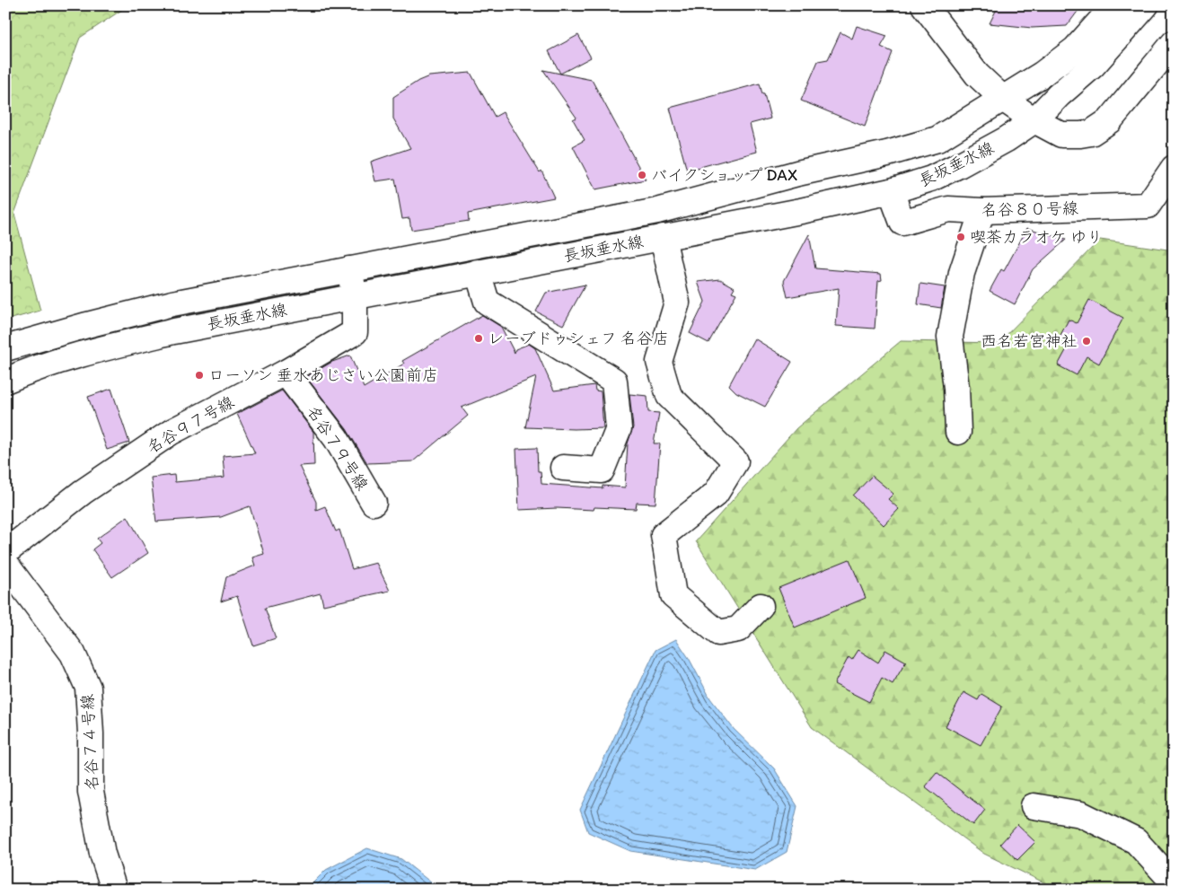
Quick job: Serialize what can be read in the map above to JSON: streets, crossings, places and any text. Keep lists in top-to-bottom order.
{
  "streets": {
    "main road": [
      "長坂垂水線",
      "名谷８０号線",
      "名谷９７号線",
      "名谷７９号線",
      "名谷７４号線"
    ]
  },
  "crossings": [
    ["長坂垂水線", "名谷８０号線"],
    ["長坂垂水線", "名谷９７号線"],
    ["名谷９７号線", "名谷７９号線"]
  ],
  "places": [
    "バイクショップ DAX",
    "喫茶カラオケ ゆり",
    "レーブドゥシェフ 名谷店",
    "西名若宮神社",
    "ローソン 垂水あじさい公園前店"
  ]
}
